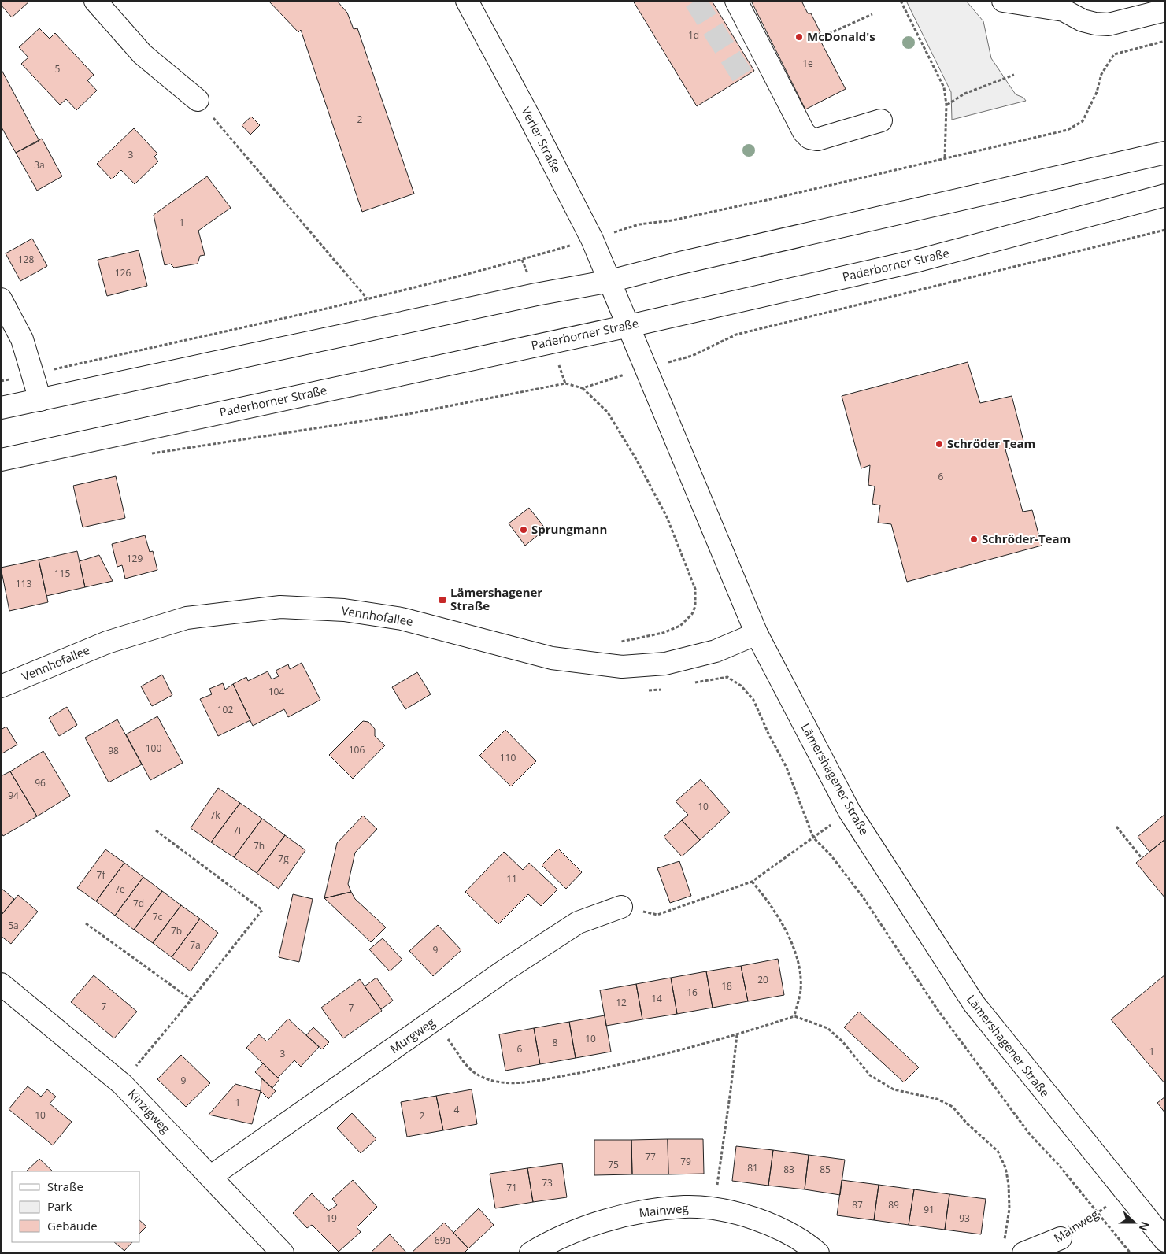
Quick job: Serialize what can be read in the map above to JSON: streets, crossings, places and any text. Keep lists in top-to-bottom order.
{
  "streets": {
    "main road": [
      "Verler Straße",
      "Paderborner Straße",
      "Vennhofallee",
      "Lämershagener Straße",
      "Murgweg",
      "Kinzigweg",
      "Mainweg"
    ]
  },
  "crossings": [
    ["Verler Straße", "Paderborner Straße"],
    ["Verler Straße", "Lämershagener Straße"],
    ["Paderborner Straße", "Lämershagener Straße"],
    ["Vennhofallee", "Lämershagener Straße"],
    ["Lämershagener Straße", "Mainweg"],
    ["Murgweg", "Kinzigweg"]
  ],
  "places": {
    "other": [
      "McDonald's",
      "Schröder Team",
      "Sprungmann",
      "Schröder-Team"
    ],
    "transit": ["Lämershagener Straße"]
  },
  "house_numbers": [
    "1d",
    "1e",
    "5",
    "2",
    "3",
    "3a",
    "1",
    "128",
    "126",
    "6",
    "129",
    "115",
    "113",
    "104",
    "102",
    "100",
    "106",
    "98",
    "110",
    "96",
    "94",
    "10",
    "7k",
    "7i",
    "7h",
    "7g",
    "7f",
    "11",
    "7e",
    "7d",
    "7c",
    "5a",
    "7b",
    "7a",
    "9",
    "20",
    "18",
    "16",
    "14",
    "12",
    "7",
    "7",
    "10",
    "8",
    "6",
    "1",
    "3",
    "9",
    "1",
    "4",
    "10",
    "2",
    "77",
    "79",
    "75",
    "81",
    "83",
    "85",
    "73",
    "71",
    "87",
    "89",
    "91",
    "19",
    "93",
    "69a"
  ],
  "legend": ["Straße", "Park", "Gebäude"],
  "north": "right"
}
